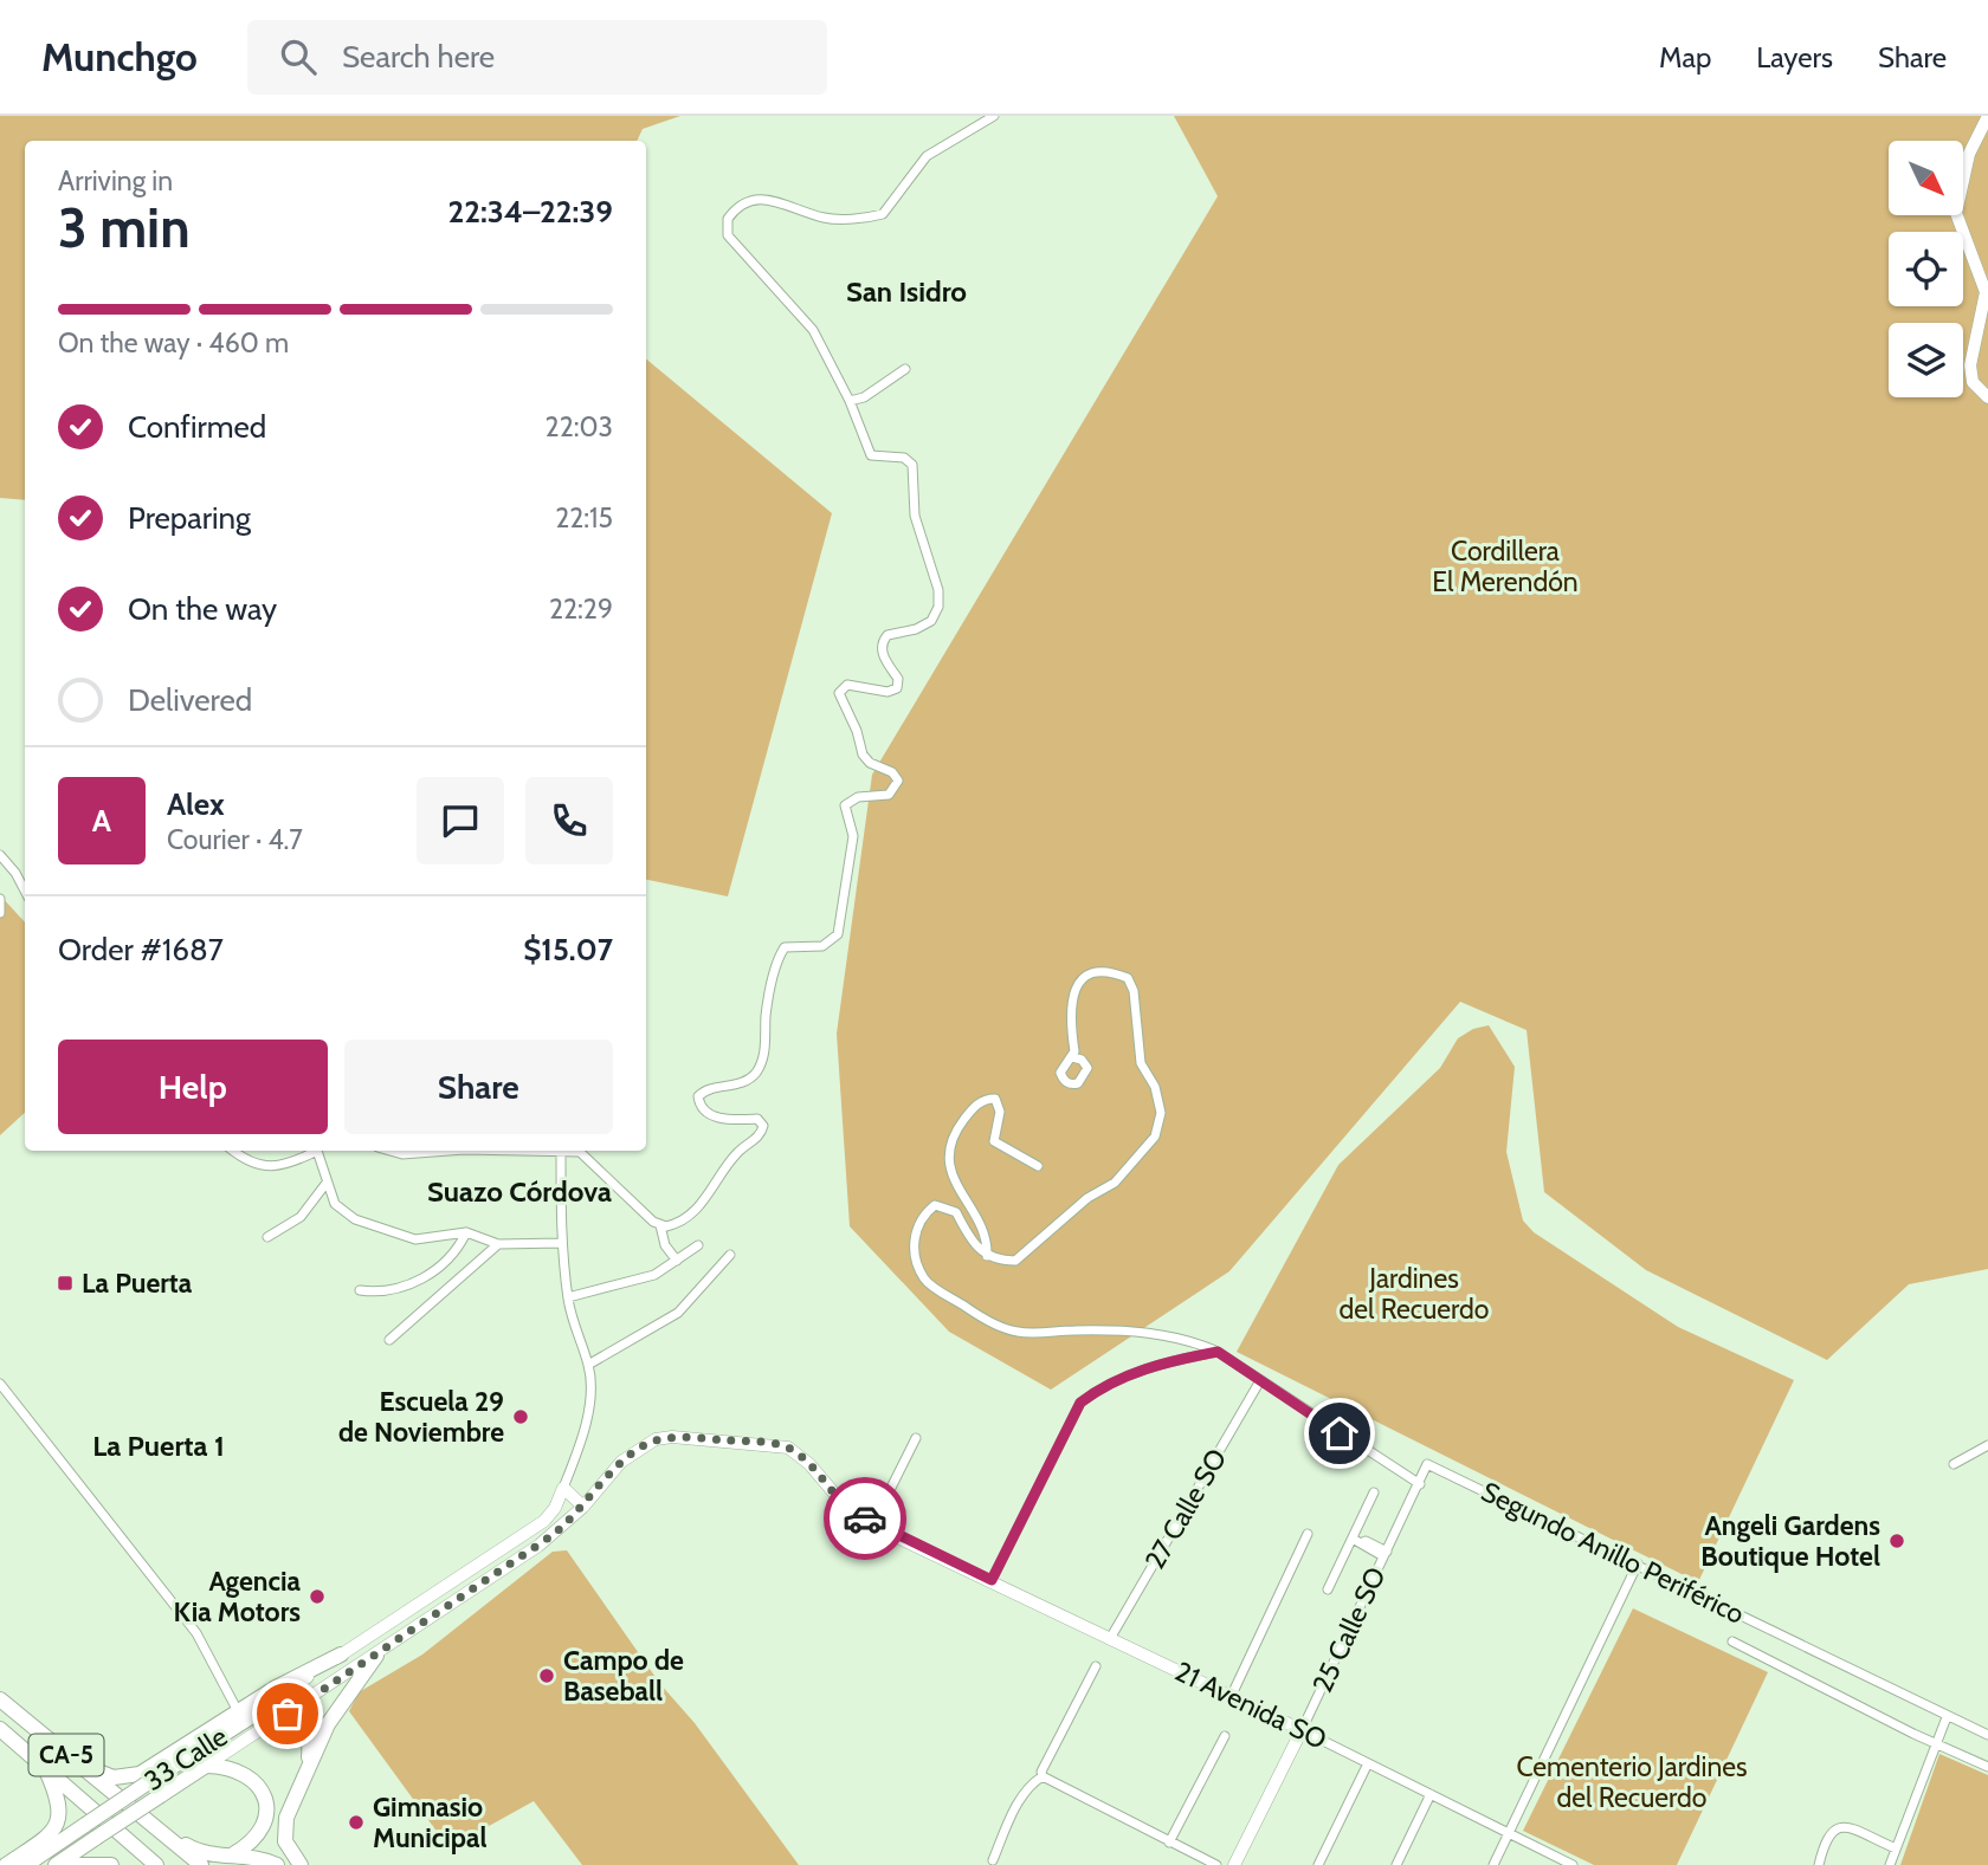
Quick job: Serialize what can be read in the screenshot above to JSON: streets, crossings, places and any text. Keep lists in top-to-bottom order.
{
  "streets": {
    "main road": ["CA-5", "33 Calle"],
    "street": [
      "27 Calle SO",
      "Segundo Anillo Periférico",
      "25 Calle SO",
      "21 Avenida SO"
    ]
  },
  "crossings": [
    ["27 Calle SO", "21 Avenida SO"],
    ["Segundo Anillo Periférico", "25 Calle SO"],
    ["25 Calle SO", "21 Avenida SO"]
  ],
  "districts": ["San Isidro", "Suazo Córdova", "La Puerta 1"],
  "parks": ["Cordillera El Merendón", "Jardines del Recuerdo", "Cementerio Jardines del Recuerdo"],
  "places": {
    "transit": ["La Puerta"],
    "other": [
      "Escuela 29 de Noviembre",
      "Angeli Gardens Boutique Hotel",
      "Agencia Kia Motors",
      "Campo de Baseball",
      "Gimnasio Municipal"
    ]
  },
  "north": "bottom right",
  "page": {
    "header": "Munchgo",
    "search": "Search here",
    "nav": ["Map", "Layers", "Share"],
    "heading": ["3 min", "Arriving in", "22:34–22:39"],
    "panel": [
      "Alex",
      "Courier · 4.7",
      "Order #1687",
      "$15.07"
    ],
    "bar": "On the way · 460 m",
    "list": [
      ["Confirmed", "22:03"],
      ["Preparing", "22:15"],
      ["On the way", "22:29"],
      "Delivered"
    ],
    "round": "A",
    "buttons": ["Help", "Share"]
  }
}
